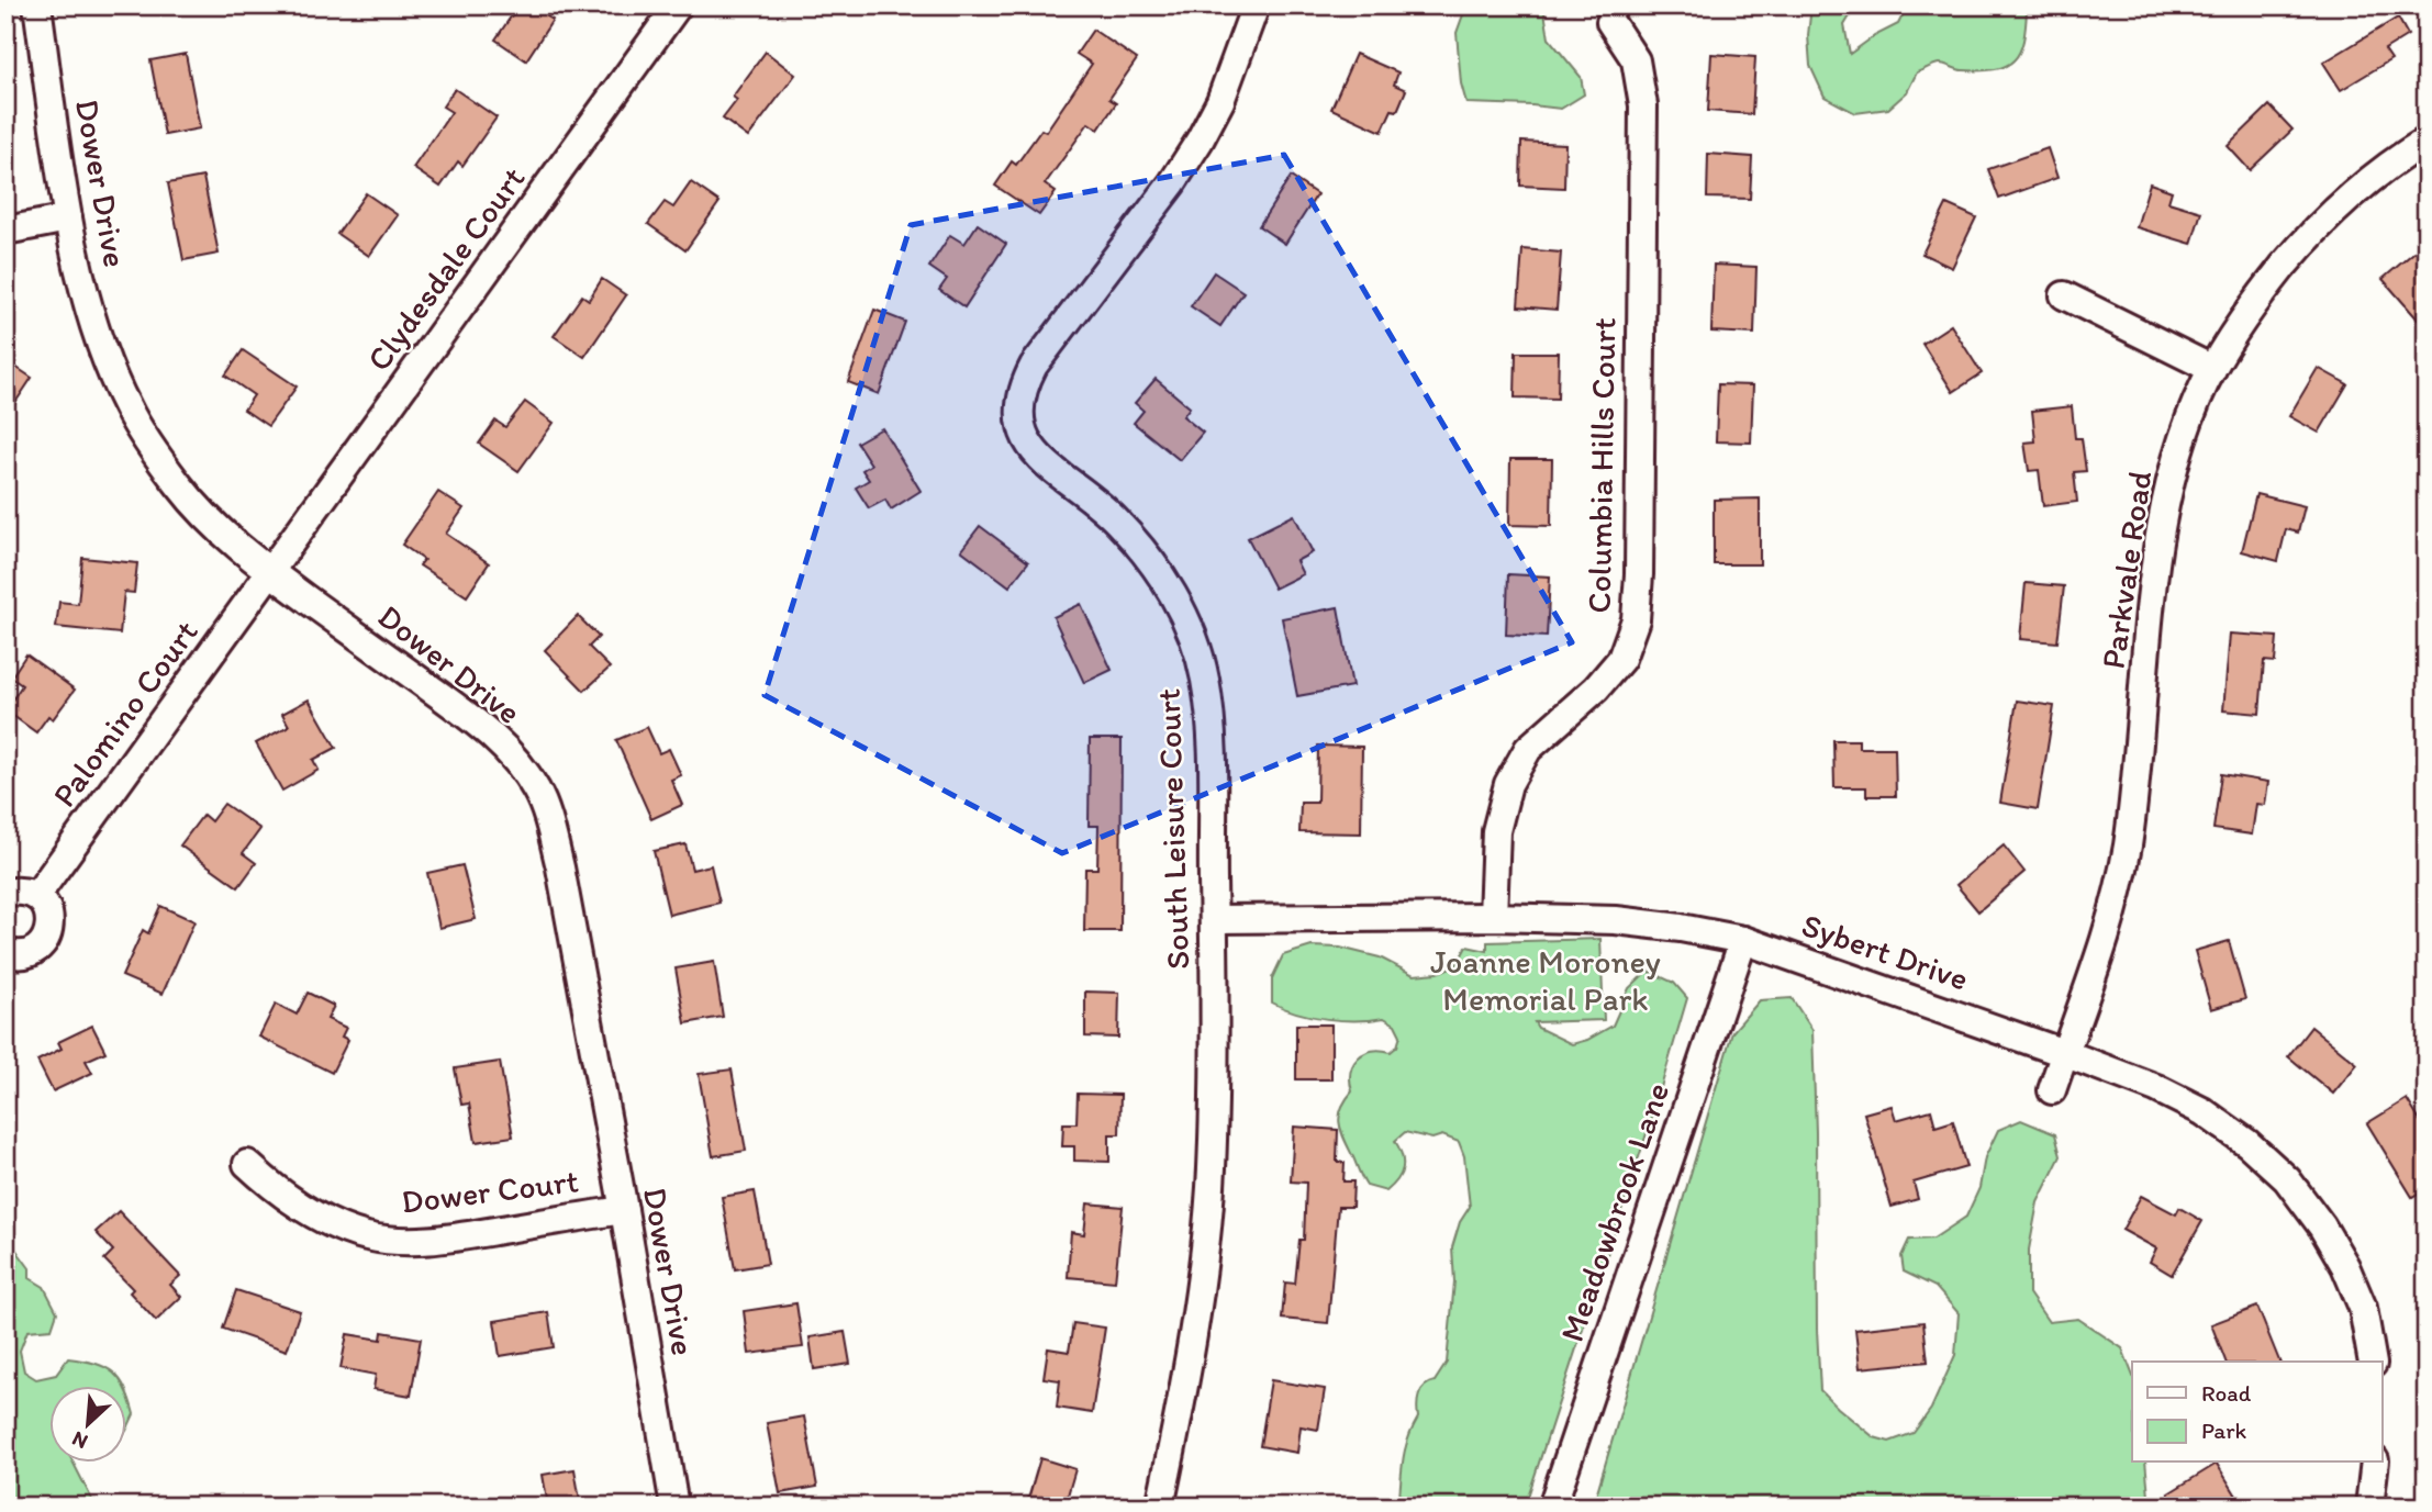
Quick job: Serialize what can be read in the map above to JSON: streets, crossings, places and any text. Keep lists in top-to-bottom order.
{
  "streets": {
    "street": [
      "Dower Drive",
      "Clydesdale Court",
      "Columbia Hills Court",
      "Parkvale Road",
      "Palomino Court",
      "South Leisure Court",
      "Sybert Drive",
      "Dower Court",
      "Meadowbrook Lane"
    ]
  },
  "crossings": [
    ["Dower Drive", "Clydesdale Court"],
    ["Dower Drive", "Palomino Court"],
    ["Dower Drive", "Dower Court"],
    ["Clydesdale Court", "Palomino Court"],
    ["Columbia Hills Court", "Sybert Drive"],
    ["Parkvale Road", "Sybert Drive"],
    ["South Leisure Court", "Sybert Drive"],
    ["Sybert Drive", "Meadowbrook Lane"]
  ],
  "parks": ["Joanne Moroney Memorial Park"],
  "legend": ["Road", "Park"],
  "north": "bottom left"
}
